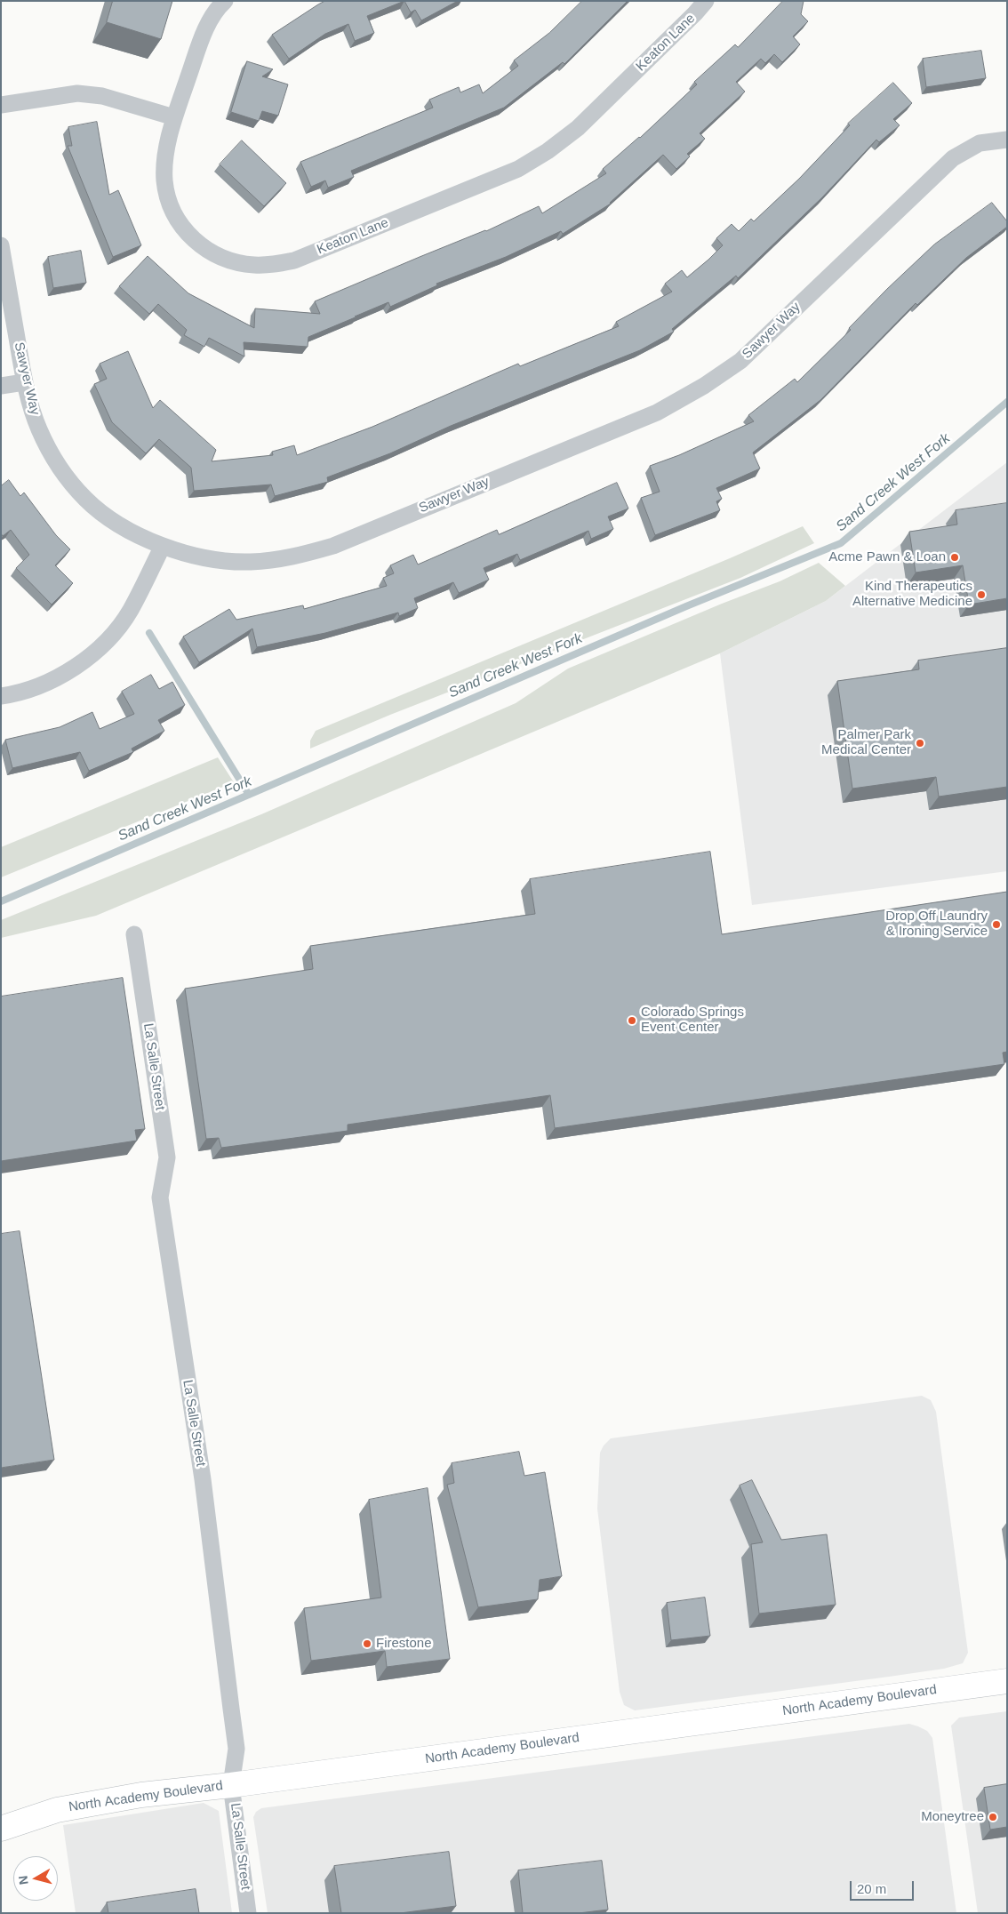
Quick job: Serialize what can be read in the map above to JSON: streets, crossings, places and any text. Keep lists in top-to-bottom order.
{
  "streets": {
    "highway": ["North Academy Boulevard"],
    "street": ["Keaton Lane", "Sawyer Way", "La Salle Street"]
  },
  "crossings": [
    ["La Salle Street", "North Academy Boulevard"]
  ],
  "water": ["Sand Creek West Fork"],
  "places": [
    "Acme Pawn & Loan",
    "Kind Therapeutics Alternative Medicine",
    "Palmer Park Medical Center",
    "Drop Off Laundry & Ironing Service",
    "Colorado Springs Event Center",
    "Firestone",
    "Moneytree"
  ],
  "scale_bar": "20 m",
  "north": "left"
}
